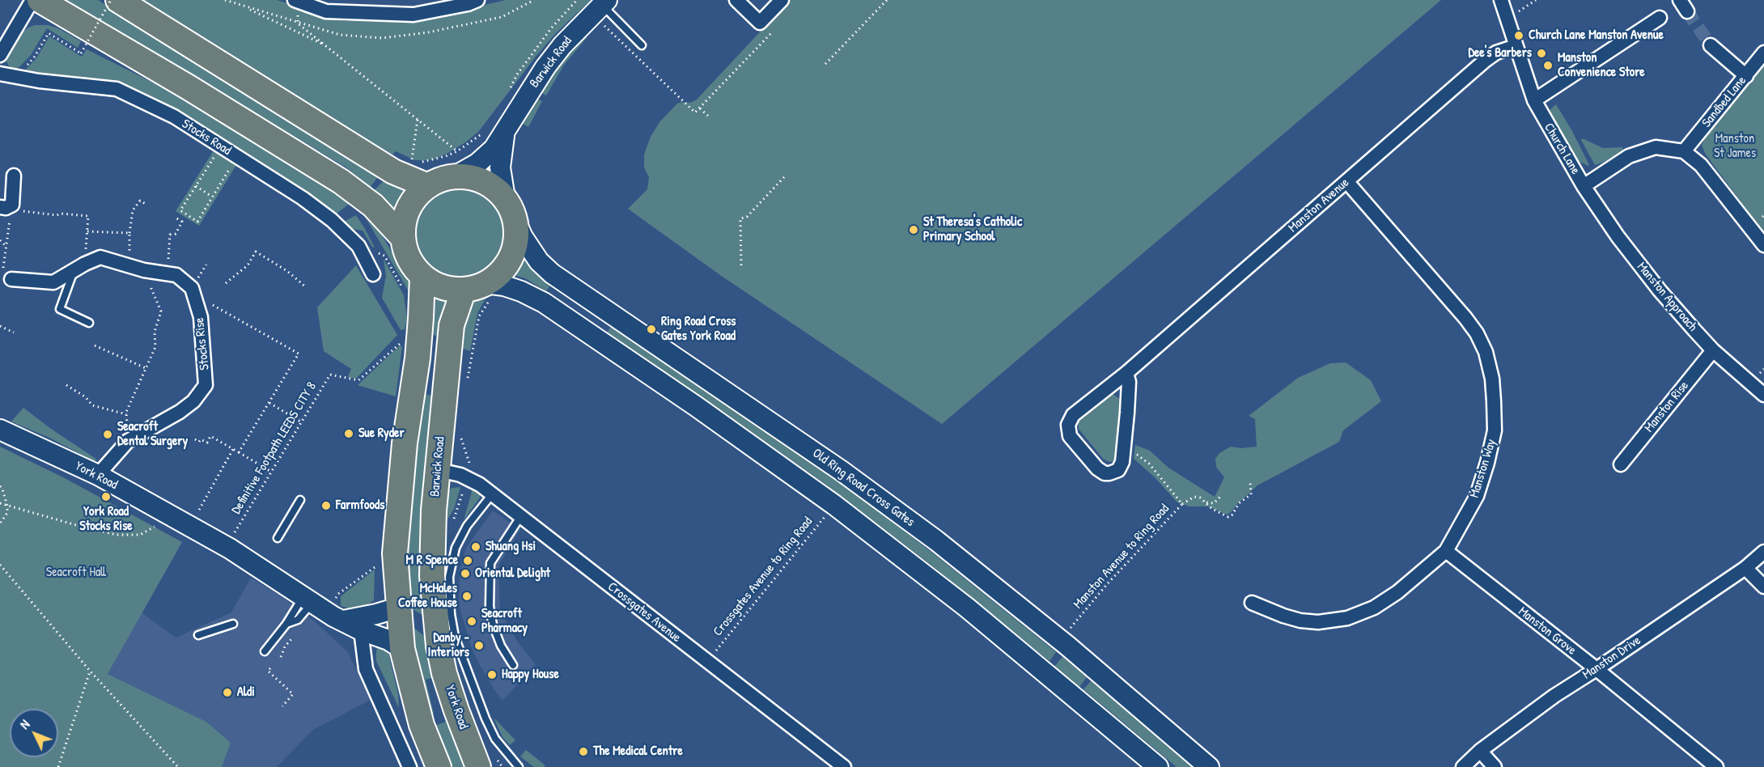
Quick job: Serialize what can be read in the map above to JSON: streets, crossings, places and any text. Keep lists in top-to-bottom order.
{
  "streets": {
    "highway": ["Barwick Road", "York Road"],
    "main road": ["Old Ring Road Cross Gates"],
    "street": [
      "Sandbed Lane",
      "Stocks Road",
      "Church Lane",
      "Manston Avenue",
      "Manston Approach",
      "Stocks Rise",
      "Manston Rise",
      "Manston Way",
      "Crossgates Avenue",
      "Manston Grove",
      "Manston Drive"
    ],
    "path": ["Definitive Footpath LEEDS CITY 8", "Manston Avenue to Ring Road", "Crossgates Avenue to Ring Road"]
  },
  "crossings": [
    ["Barwick Road", "York Road"],
    ["Barwick Road", "Old Ring Road Cross Gates"],
    ["Barwick Road", "Crossgates Avenue"],
    ["Sandbed Lane", "Church Lane"],
    ["Church Lane", "Manston Avenue"],
    ["Church Lane", "Manston Approach"],
    ["Manston Avenue", "Manston Way"],
    ["Manston Avenue", "Manston Avenue to Ring Road"],
    ["Manston Approach", "Manston Rise"],
    ["Stocks Rise", "York Road"],
    ["Definitive Footpath LEEDS CITY 8", "York Road"],
    ["Manston Way", "Manston Grove"],
    ["Old Ring Road Cross Gates", "Manston Avenue to Ring Road"],
    ["Crossgates Avenue to Ring Road", "Crossgates Avenue"],
    ["Manston Grove", "Manston Drive"]
  ],
  "parks": ["Manston St James", "Seacroft Hall"],
  "places": [
    "Church Lane Manston Avenue",
    "Dee's Barbers",
    "Manston Convenience Store",
    "St Theresa's Catholic Primary School",
    "Ring Road Cross Gates York Road",
    "Sue Ryder",
    "Seacroft Dental Surgery",
    "York Road Stocks Rise",
    "Farmfoods",
    "Shuang Hsi",
    "M R Spence",
    "Oriental Delight",
    "McHales Coffee House",
    "Seacroft Pharmacy",
    "Danby - Interiors",
    "Happy House",
    "Aldi",
    "The Medical Centre"
  ],
  "north": "top left"
}
